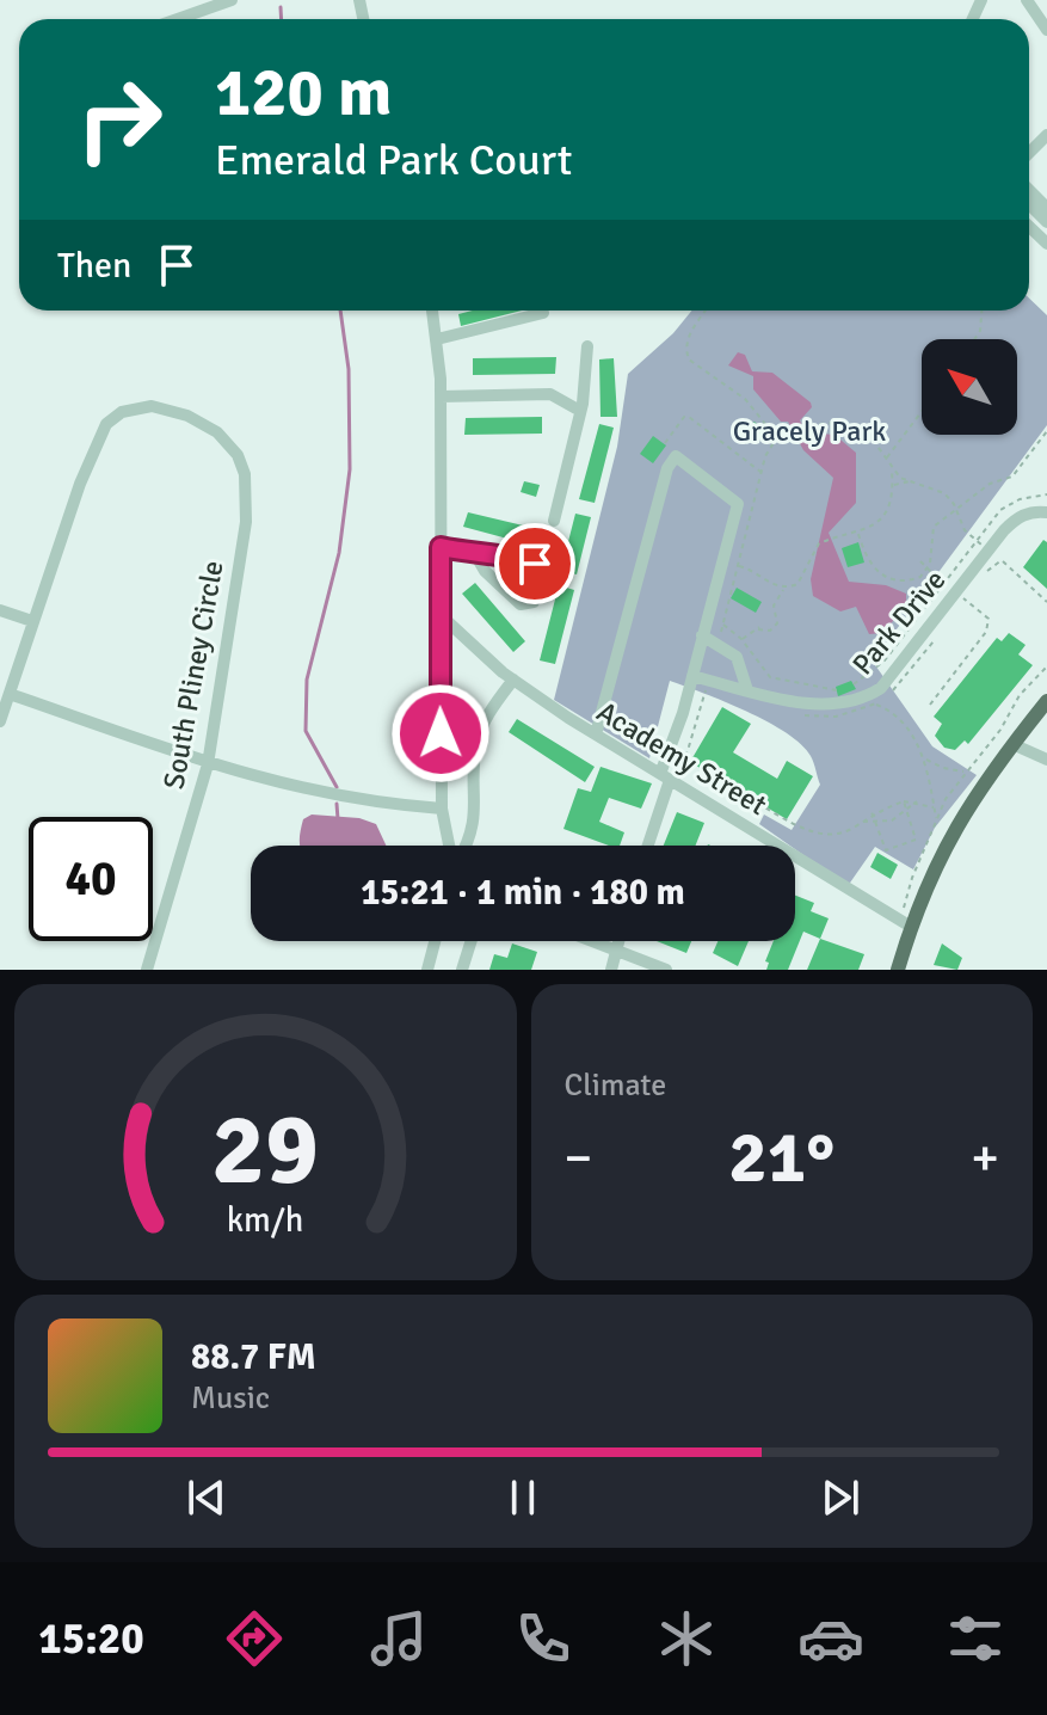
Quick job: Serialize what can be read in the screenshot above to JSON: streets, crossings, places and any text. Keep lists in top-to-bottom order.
{
  "streets": {
    "street": ["Park Drive", "South Pliney Circle", "Academy Street"]
  },
  "parks": ["Gracely Park"],
  "north": "top left",
  "page": {
    "turn": ["120 m", "Emerald Park Court"],
    "then": "Then",
    "limit": "40",
    "trip": "15:21 · 1 min · 180 m",
    "tile": "Climate",
    "heat": ["−", "21°", "+"],
    "song": ["88.7 FM", "Music"],
    "tabs": "15:20",
    "gauge": ["29", "km/h"]
  }
}
